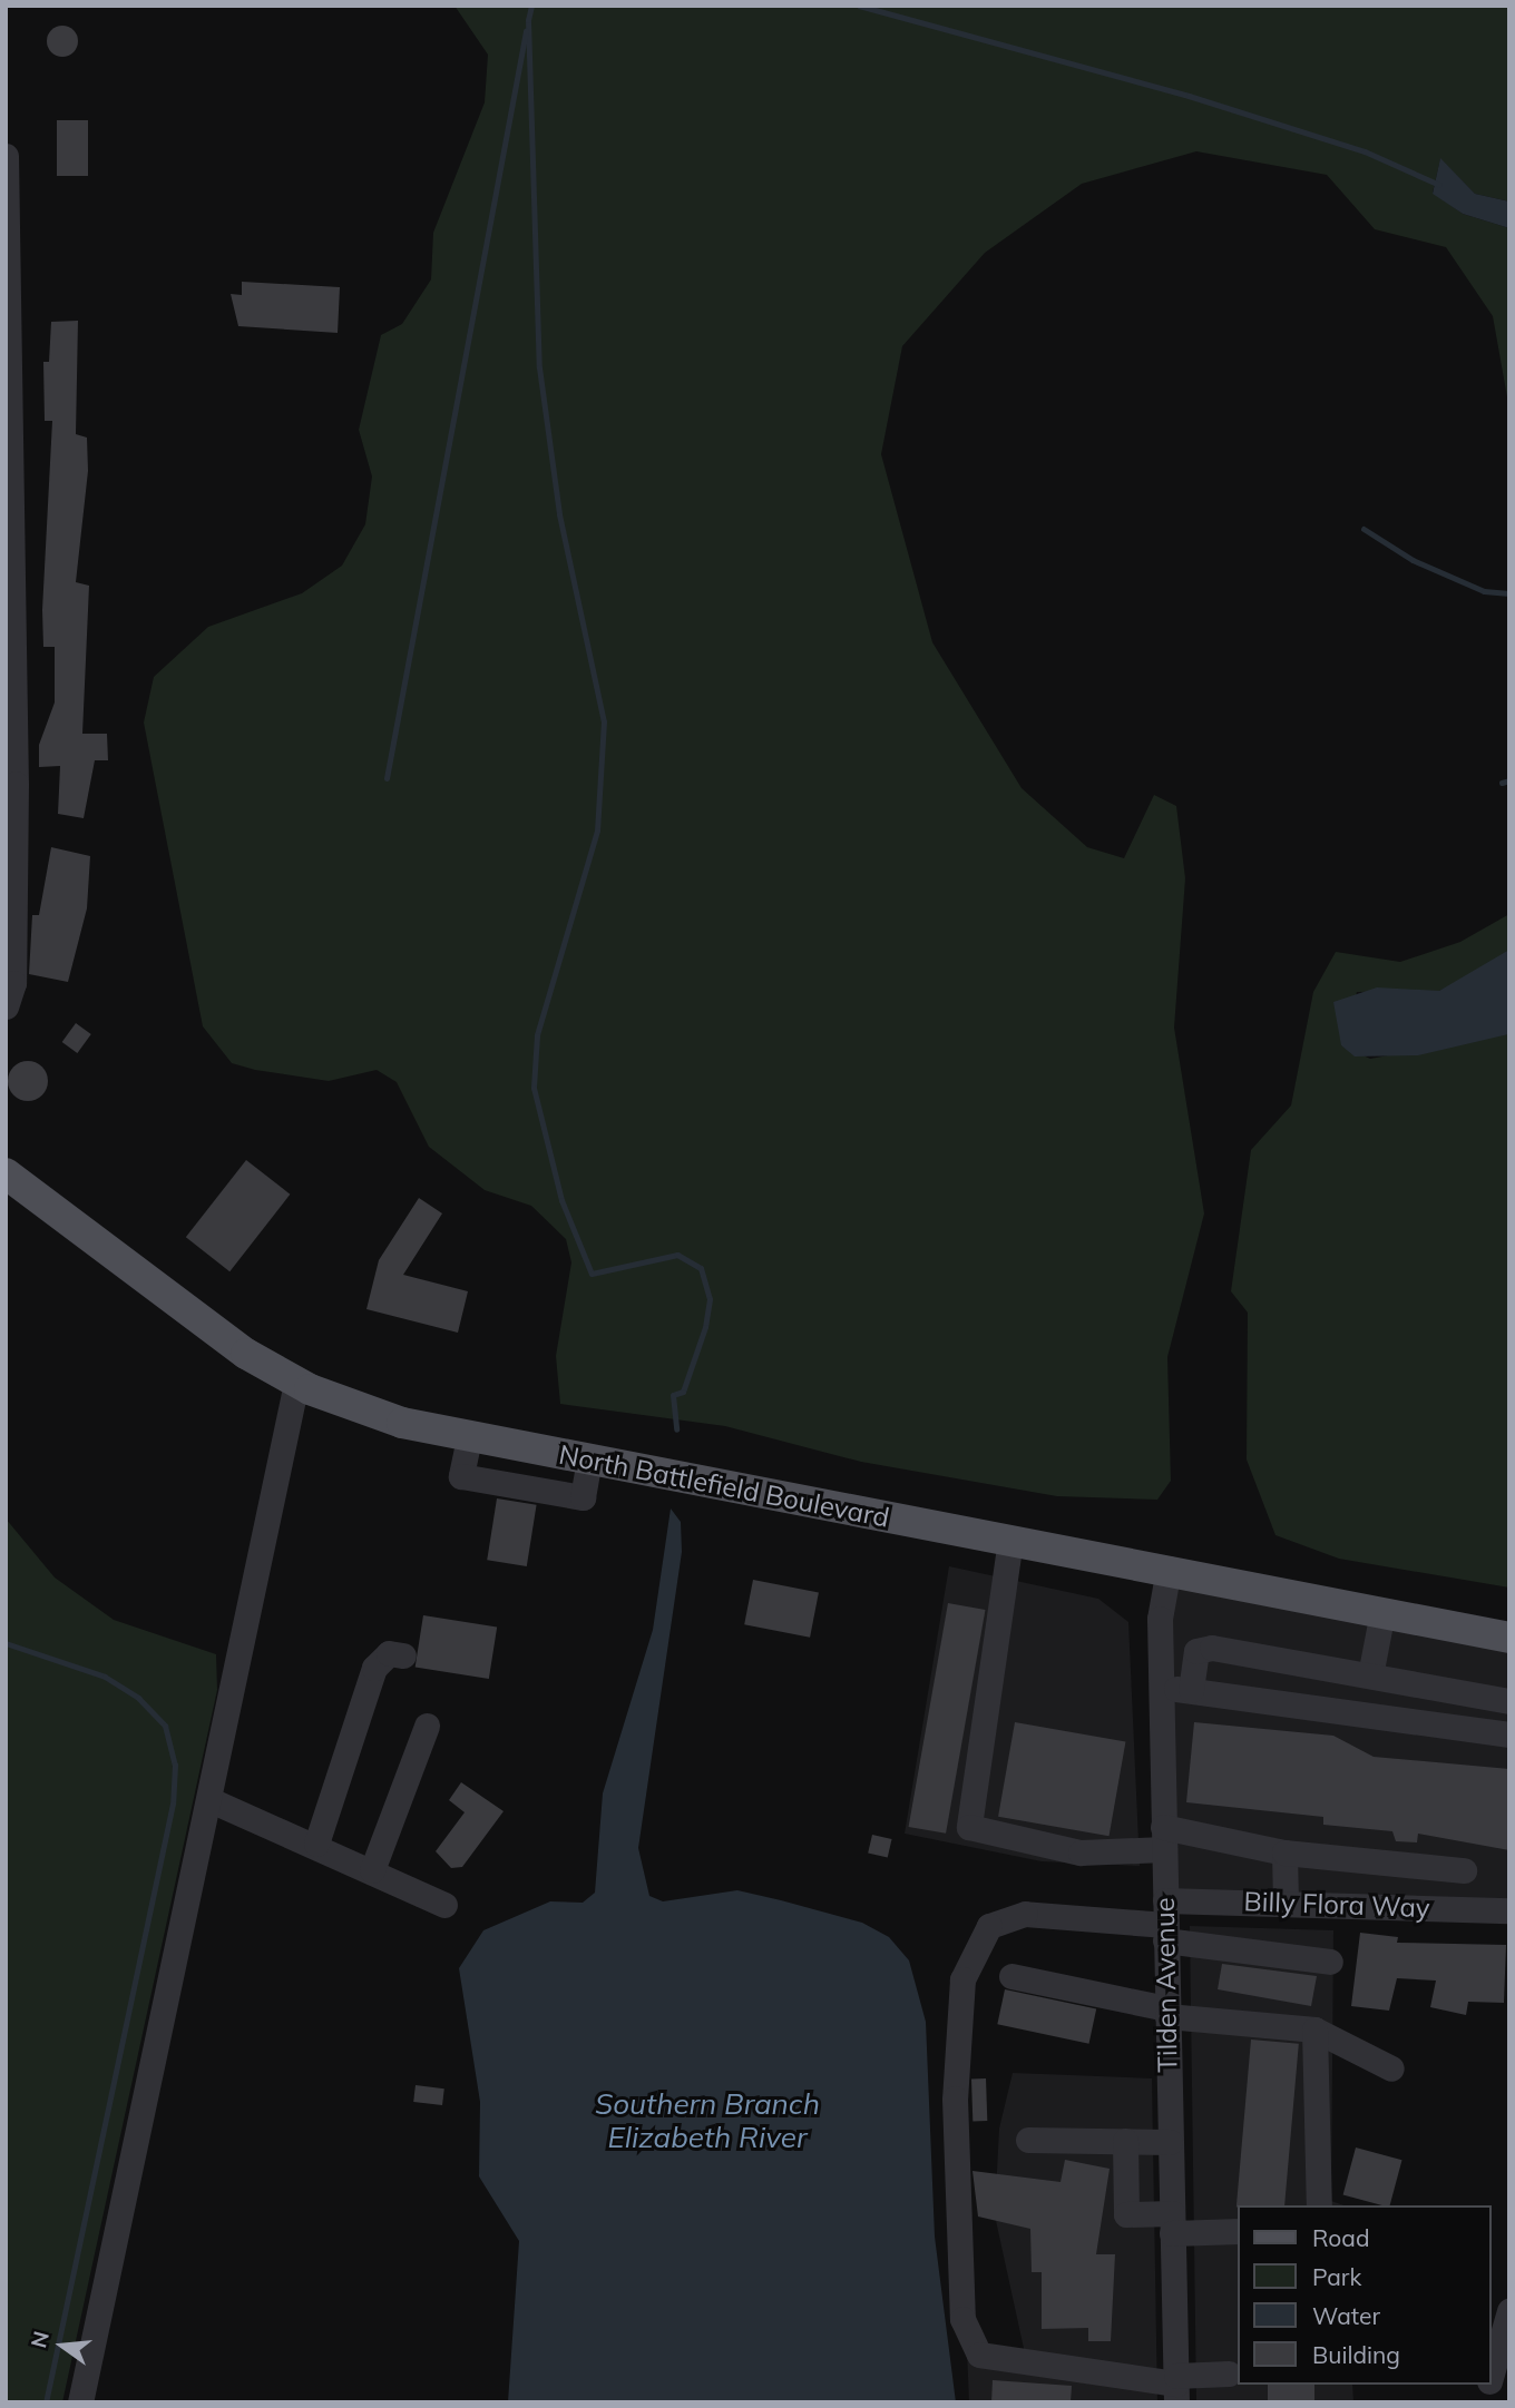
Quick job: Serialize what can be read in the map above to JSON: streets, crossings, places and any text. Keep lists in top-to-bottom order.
{
  "streets": {
    "main road": ["North Battlefield Boulevard"],
    "street": ["Billy Flora Way", "Tilden Avenue"]
  },
  "crossings": [
    ["North Battlefield Boulevard", "Tilden Avenue"],
    ["Billy Flora Way", "Tilden Avenue"]
  ],
  "water": ["Southern Branch Elizabeth River"],
  "legend": [
    "Road",
    "Park",
    "Water",
    "Building"
  ],
  "north": "left"
}
